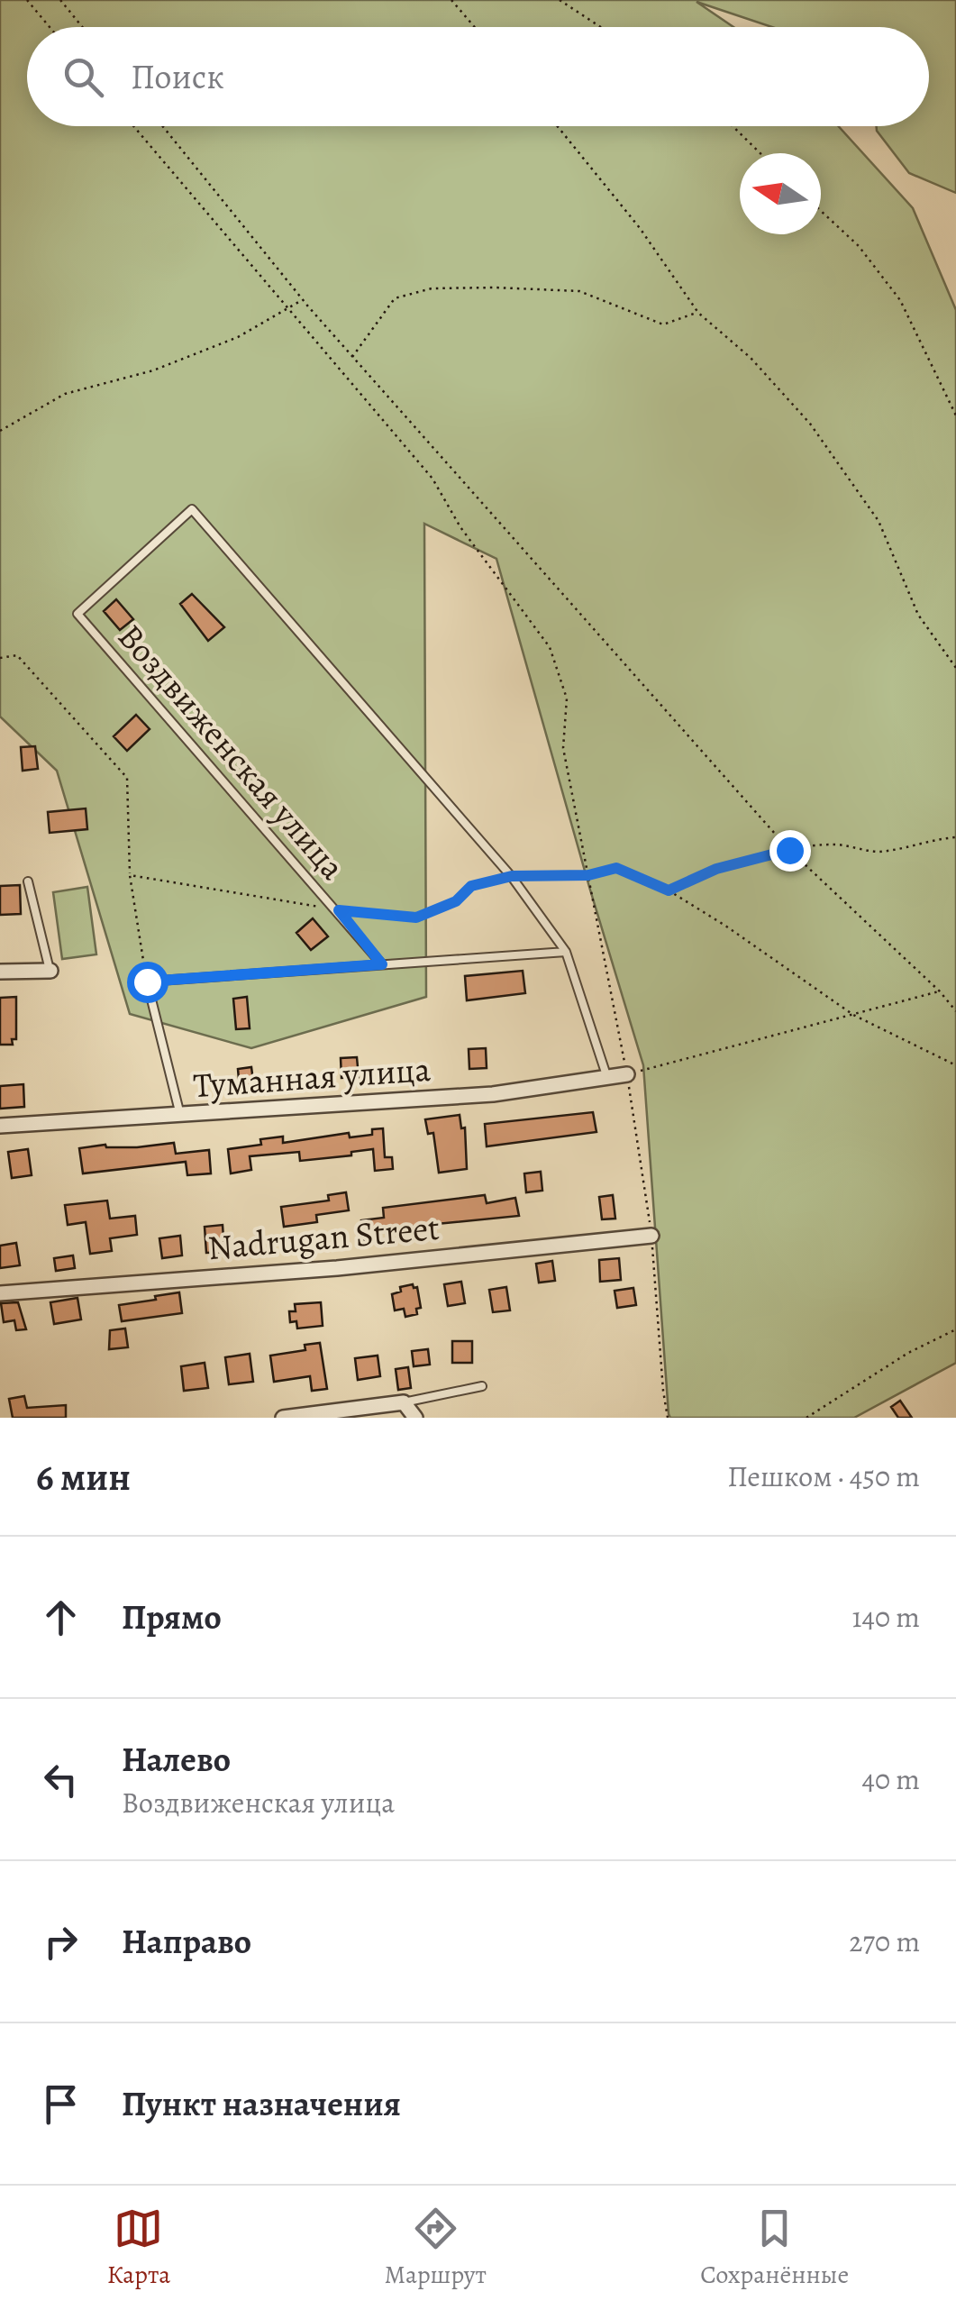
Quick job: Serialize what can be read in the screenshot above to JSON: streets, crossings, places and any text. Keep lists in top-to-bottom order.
{
  "streets": {
    "street": ["Туманная улица", "Nadrugan Street"],
    "lane": ["Воздвиженская улица"]
  },
  "north": "left",
  "page": {
    "search": "Поиск",
    "heading": ["6 мин", "Пешком · 450 m"],
    "list": [
      ["Прямо", "140 m"],
      ["Налево", "Воздвиженская улица", "40 m"],
      ["Направо", "270 m"],
      "Пункт назначения"
    ],
    "nav": ["Карта", "Маршрут", "Сохранённые"]
  }
}
